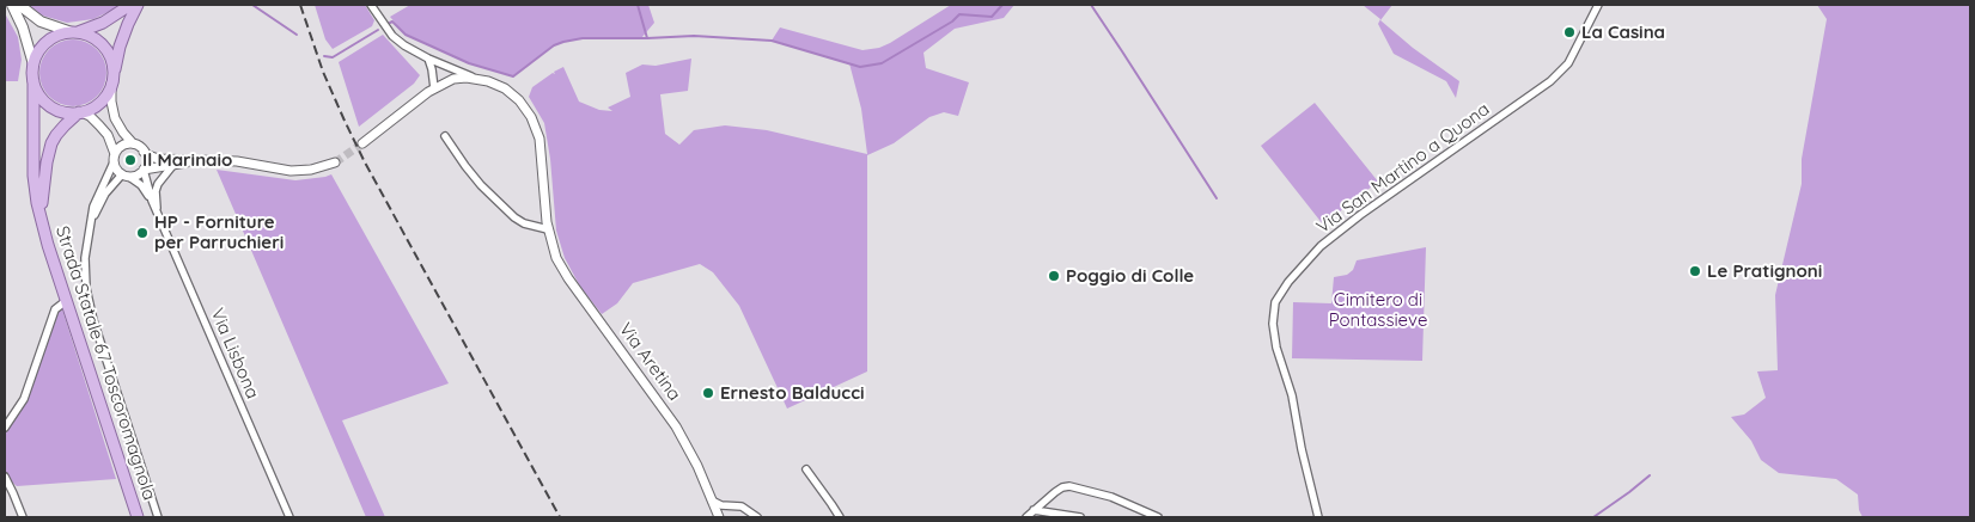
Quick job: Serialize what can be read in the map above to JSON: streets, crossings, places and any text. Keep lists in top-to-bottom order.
{
  "streets": {
    "main road": ["Strada Statale 67 Toscoromagnola"],
    "street": ["Via San Martino a Quona", "Via Lisbona", "Via Aretina"]
  },
  "parks": ["Cimitero di Pontassieve"],
  "places": [
    "La Casina",
    "Il Marinaio",
    "HP - Forniture per Parruchieri",
    "Le Pratignoni",
    "Poggio di Colle",
    "Ernesto Balducci"
  ]
}
